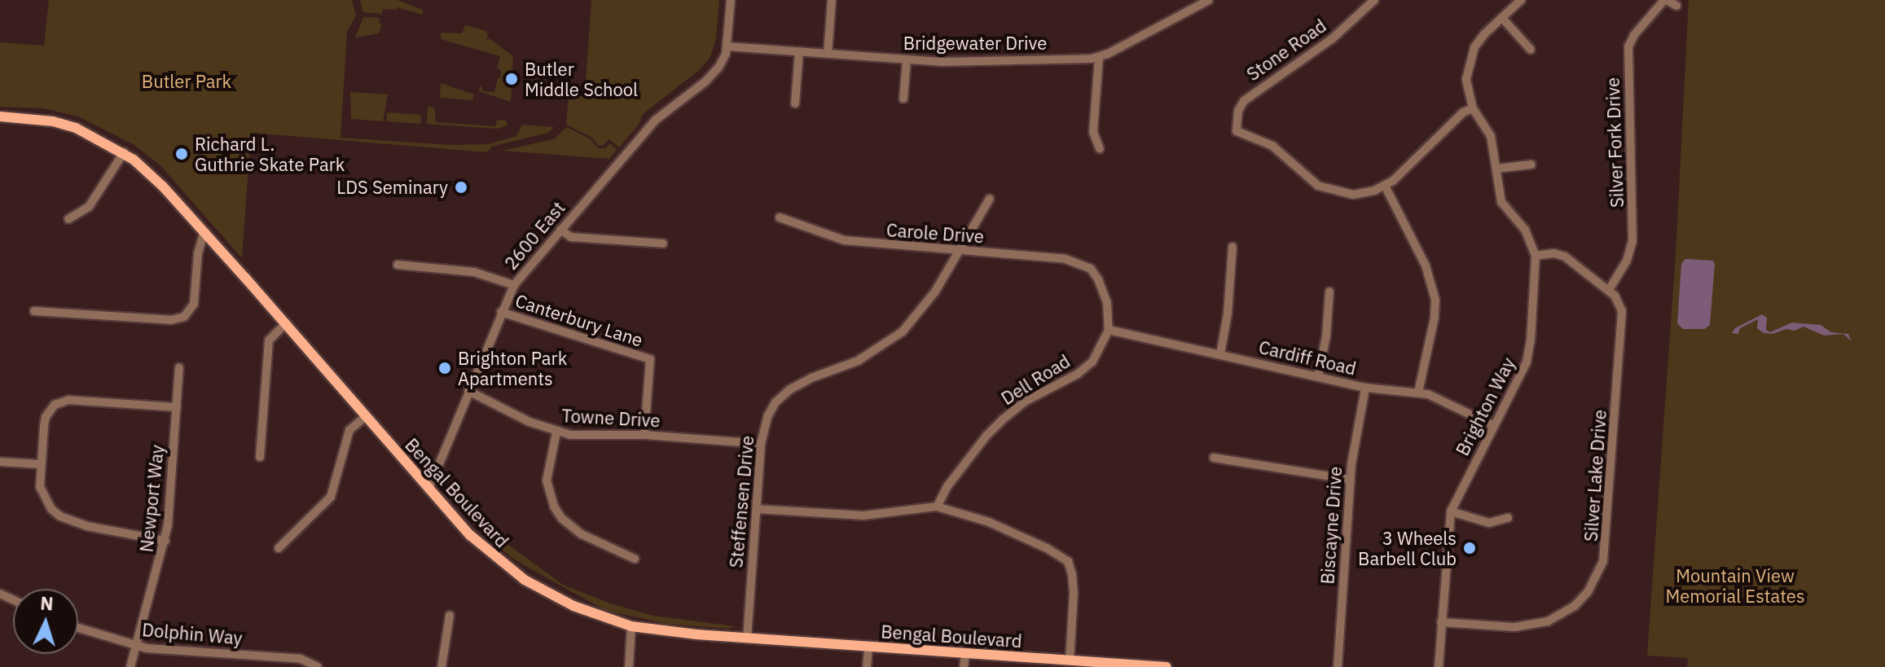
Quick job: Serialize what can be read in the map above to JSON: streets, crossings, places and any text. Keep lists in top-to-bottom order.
{
  "streets": {
    "main road": ["Bengal Boulevard"],
    "street": [
      "Bridgewater Drive",
      "Stone Road",
      "Silver Fork Drive",
      "Carole Drive",
      "2600 East",
      "Canterbury Lane",
      "Cardiff Road",
      "Dell Road",
      "Brighton Way",
      "Towne Drive",
      "Silver Lake Drive",
      "Newport Way",
      "Steffensen Drive",
      "Biscayne Drive",
      "Dolphin Way"
    ]
  },
  "crossings": [
    ["Bridgewater Drive", "2600 East"],
    ["Silver Fork Drive", "Silver Lake Drive"],
    ["Carole Drive", "Cardiff Road"],
    ["Carole Drive", "Dell Road"],
    ["Carole Drive", "Steffensen Drive"],
    ["2600 East", "Canterbury Lane"],
    ["2600 East", "Towne Drive"],
    ["2600 East", "Bengal Boulevard"],
    ["Canterbury Lane", "Towne Drive"],
    ["Cardiff Road", "Dell Road"],
    ["Cardiff Road", "Brighton Way"],
    ["Cardiff Road", "Biscayne Drive"],
    ["Brighton Way", "Silver Lake Drive"],
    ["Towne Drive", "Steffensen Drive"],
    ["Bengal Boulevard", "Steffensen Drive"],
    ["Newport Way", "Dolphin Way"]
  ],
  "parks": ["Butler Park", "Mountain View Memorial Estates"],
  "places": [
    "Butler Middle School",
    "Richard L. Guthrie Skate Park",
    "LDS Seminary",
    "Brighton Park Apartments",
    "3 Wheels Barbell Club"
  ],
  "north": "top"
}
